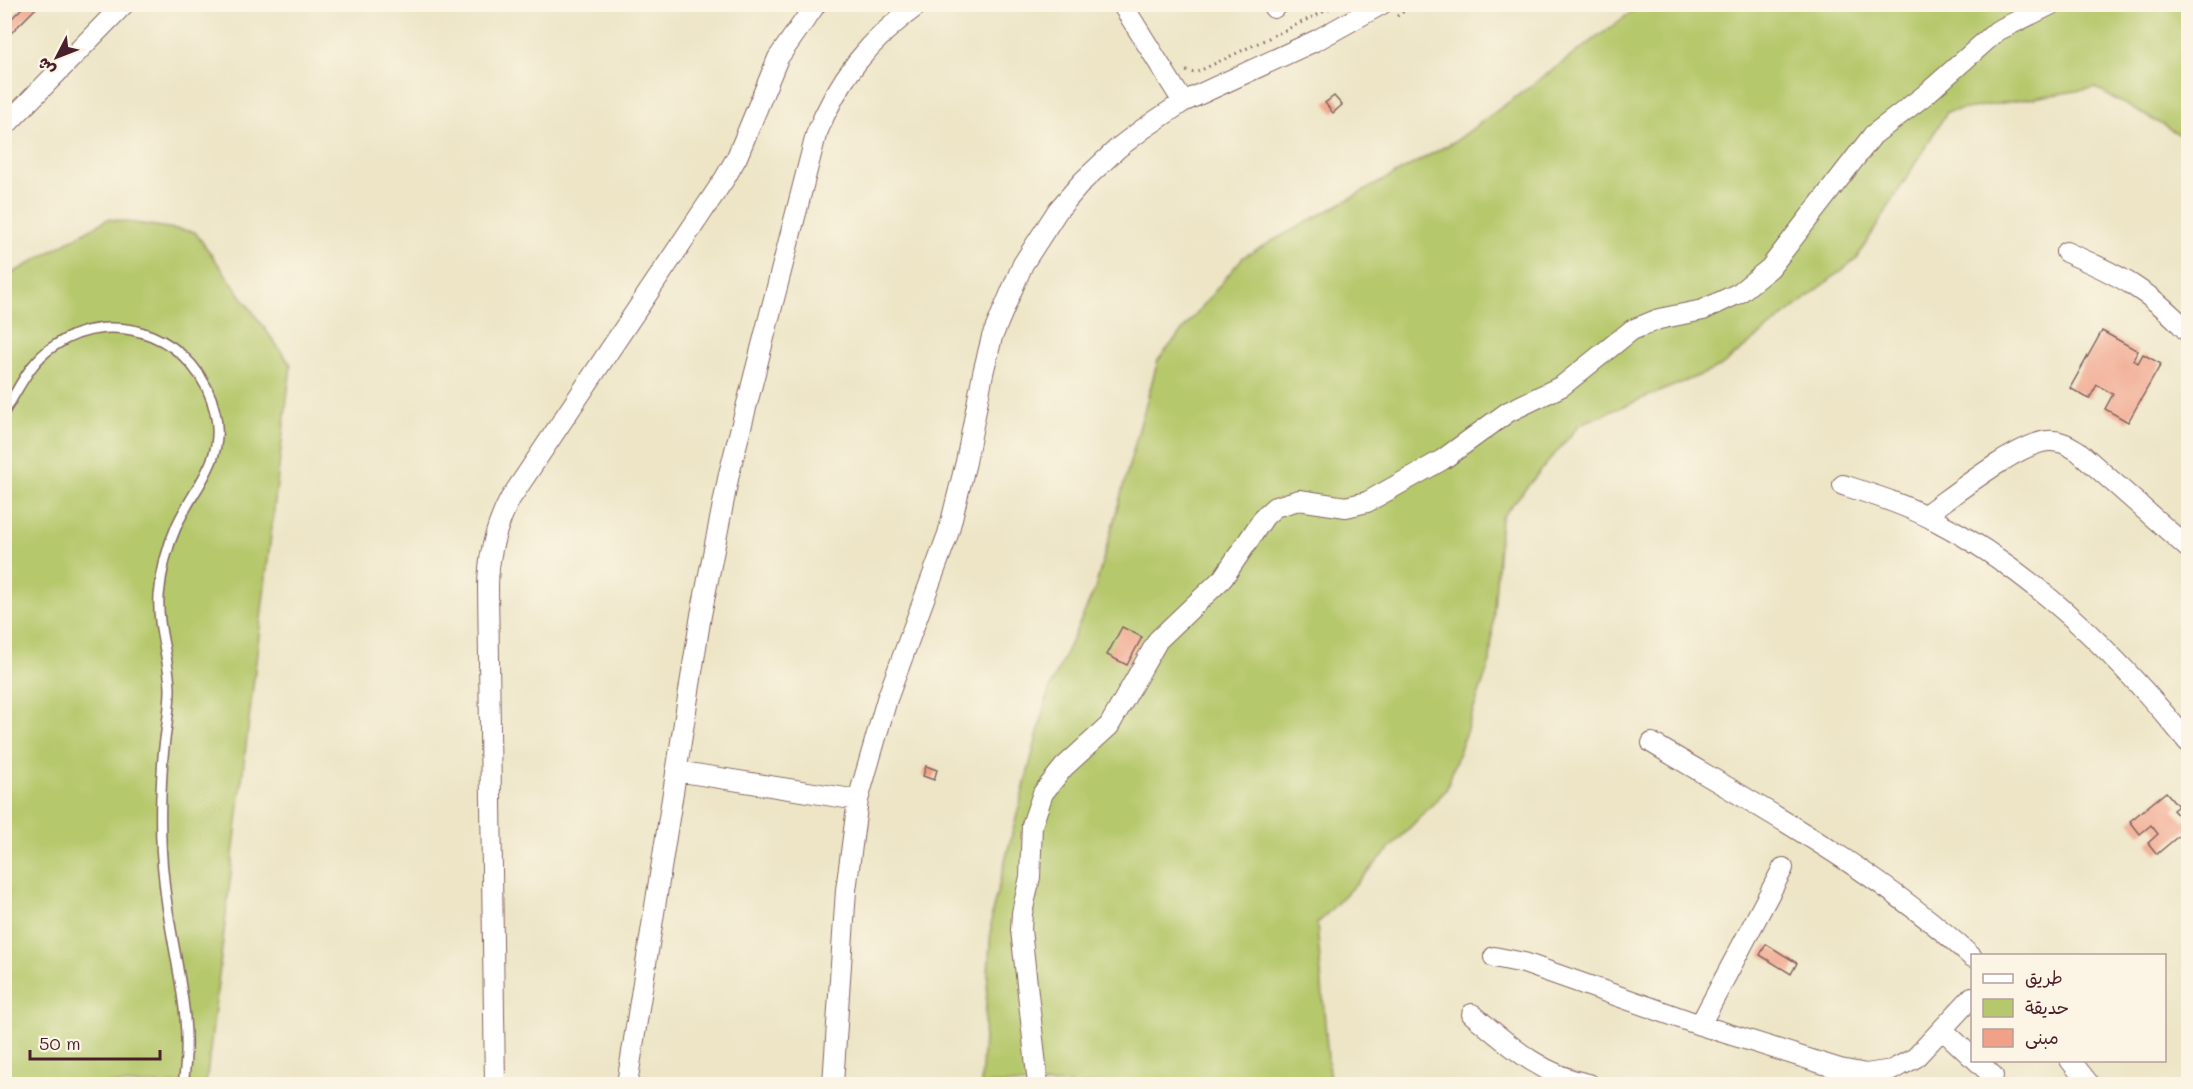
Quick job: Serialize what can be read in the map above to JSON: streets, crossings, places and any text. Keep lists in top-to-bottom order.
{
  "legend": ["طريق", "حديقة", "مبنى"],
  "scale_bar": "50 m",
  "north": "bottom left"
}
